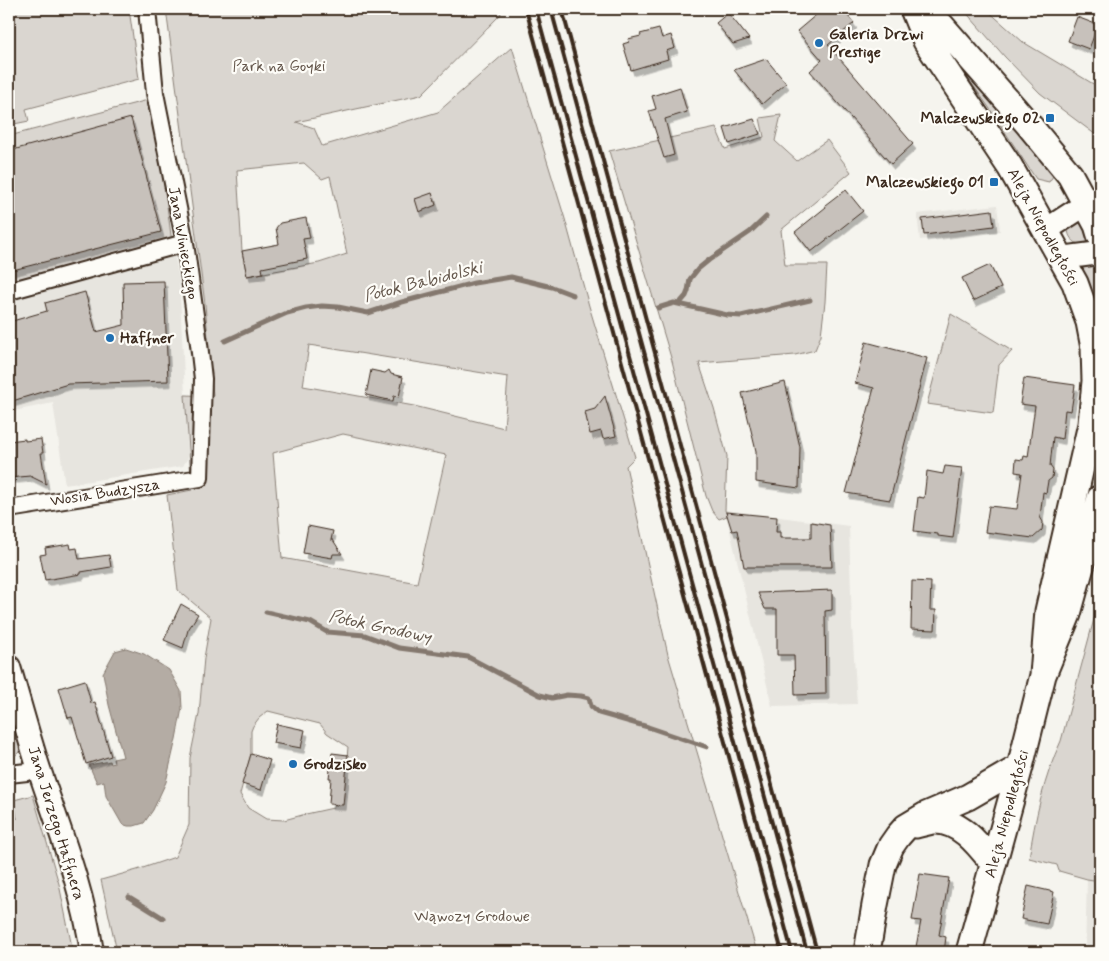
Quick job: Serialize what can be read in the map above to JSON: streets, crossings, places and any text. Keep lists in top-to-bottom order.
{
  "streets": {
    "main road": ["Aleja Niepodległości"],
    "street": ["Jana Winieckiego", "Wosia Budzysza", "Jana Jerzego Haffnera"]
  },
  "crossings": [
    ["Jana Winieckiego", "Wosia Budzysza"]
  ],
  "water": ["Potok Babidolski", "Potok Grodowy"],
  "parks": ["Park na Goyki", "Wąwozy Grodowe"],
  "places": {
    "other": ["Galeria Drzwi Prestige", "Haffner", "Grodzisko"],
    "transit": ["Malczewskiego 02", "Malczewskiego 01"]
  }
}
